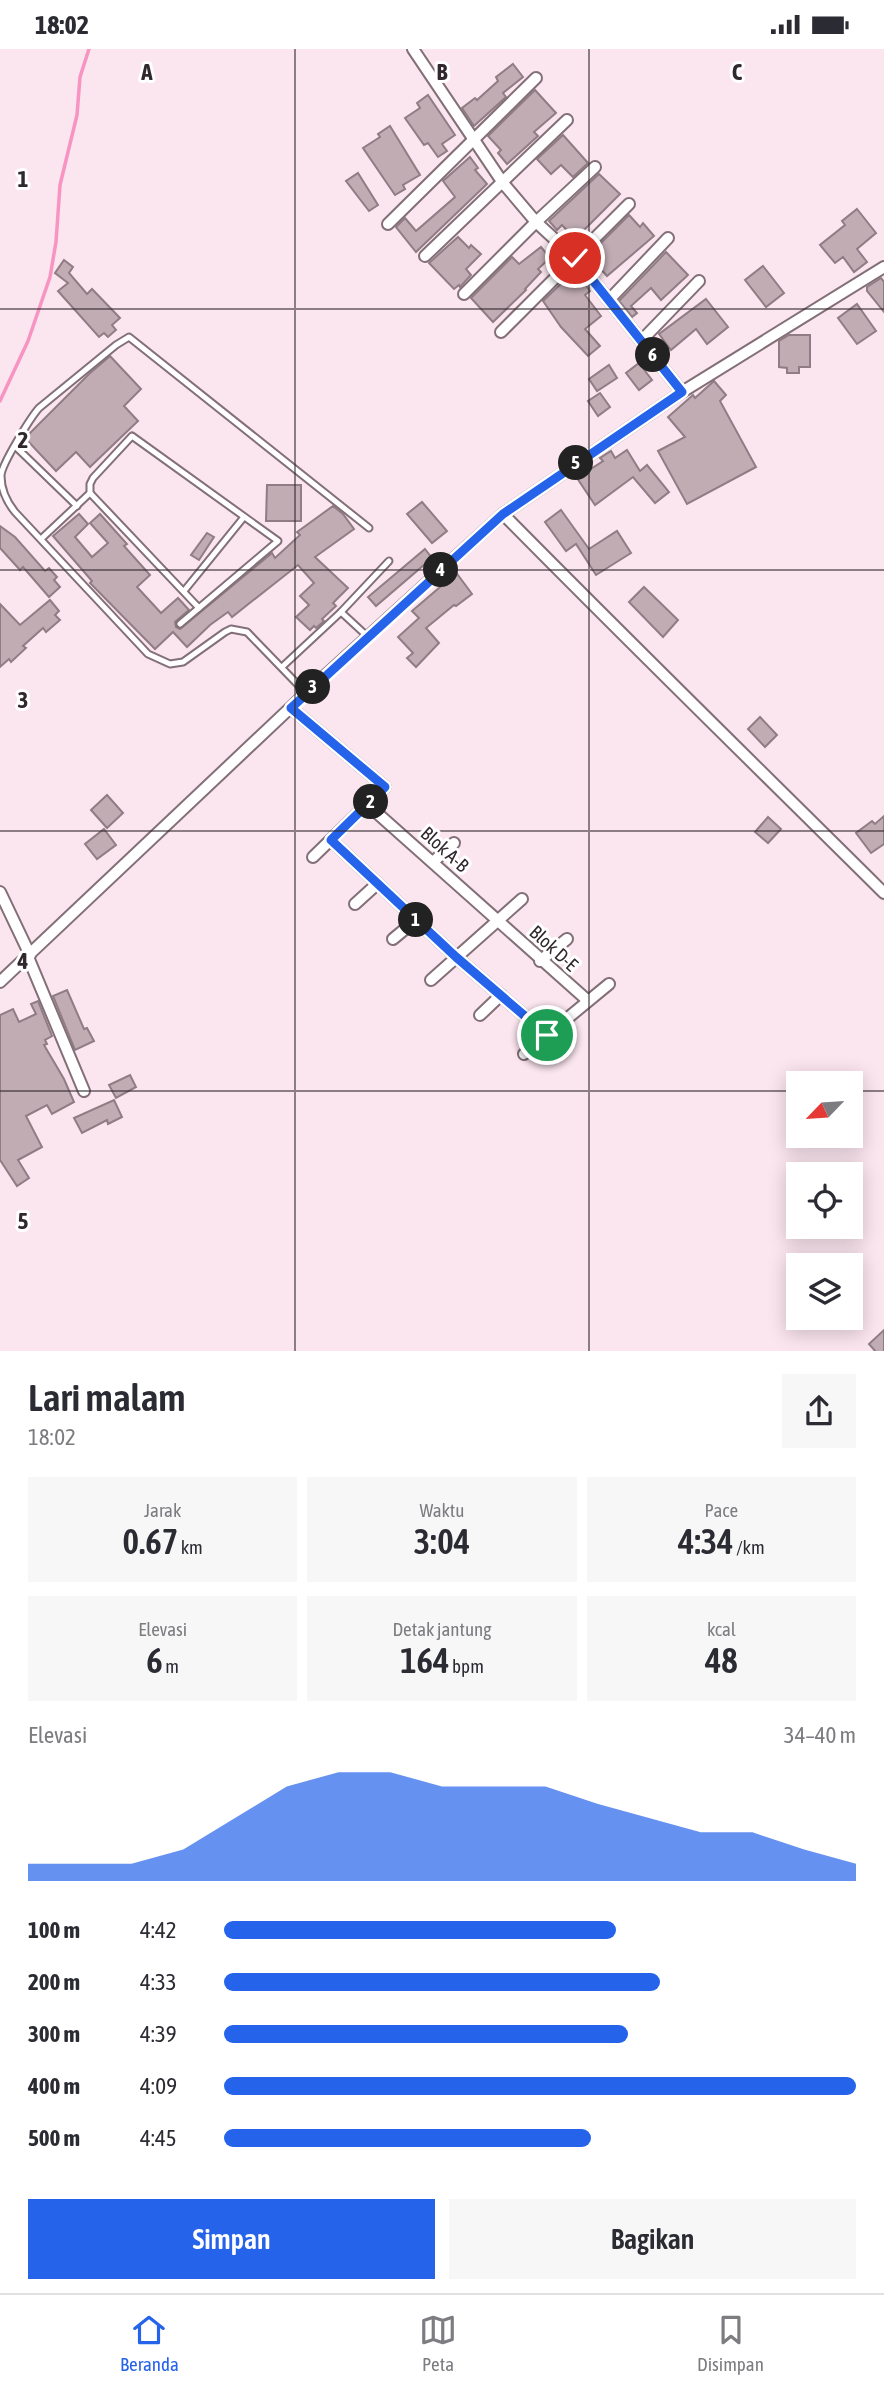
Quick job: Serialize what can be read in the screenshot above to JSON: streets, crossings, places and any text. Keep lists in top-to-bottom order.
{
  "streets": {
    "street": ["Blok A-B", "Blok D-E"]
  },
  "crossings": [
    ["Blok A-B", "Blok D-E"]
  ],
  "north": "bottom left",
  "page": {
    "status": "18:02",
    "pins": [
      "6",
      "5",
      "4",
      "3",
      "2",
      "1"
    ],
    "heading": ["Lari malam", "18:02"],
    "stats": [
      ["Jarak", "0.67 km"],
      ["Waktu", "3:04"],
      ["Pace", "4:34 /km"],
      ["Elevasi", "6 m"],
      ["Detak jantung", "164 bpm"],
      ["kcal", "48"]
    ],
    "chart": ["Elevasi", "34–40 m"],
    "list": [
      {
        "name": "100 m",
        "note": "4:42"
      },
      {
        "name": "200 m",
        "note": "4:33"
      },
      {
        "name": "300 m",
        "note": "4:39"
      },
      {
        "name": "400 m",
        "note": "4:09"
      },
      {
        "name": "500 m",
        "note": "4:45"
      }
    ],
    "buttons": ["Simpan", "Bagikan"],
    "tabs": ["Beranda", "Peta", "Disimpan"]
  },
  "grid": {
    "columns": ["A", "B", "C"],
    "rows": [
      "1",
      "2",
      "3",
      "4",
      "5"
    ]
  }
}
